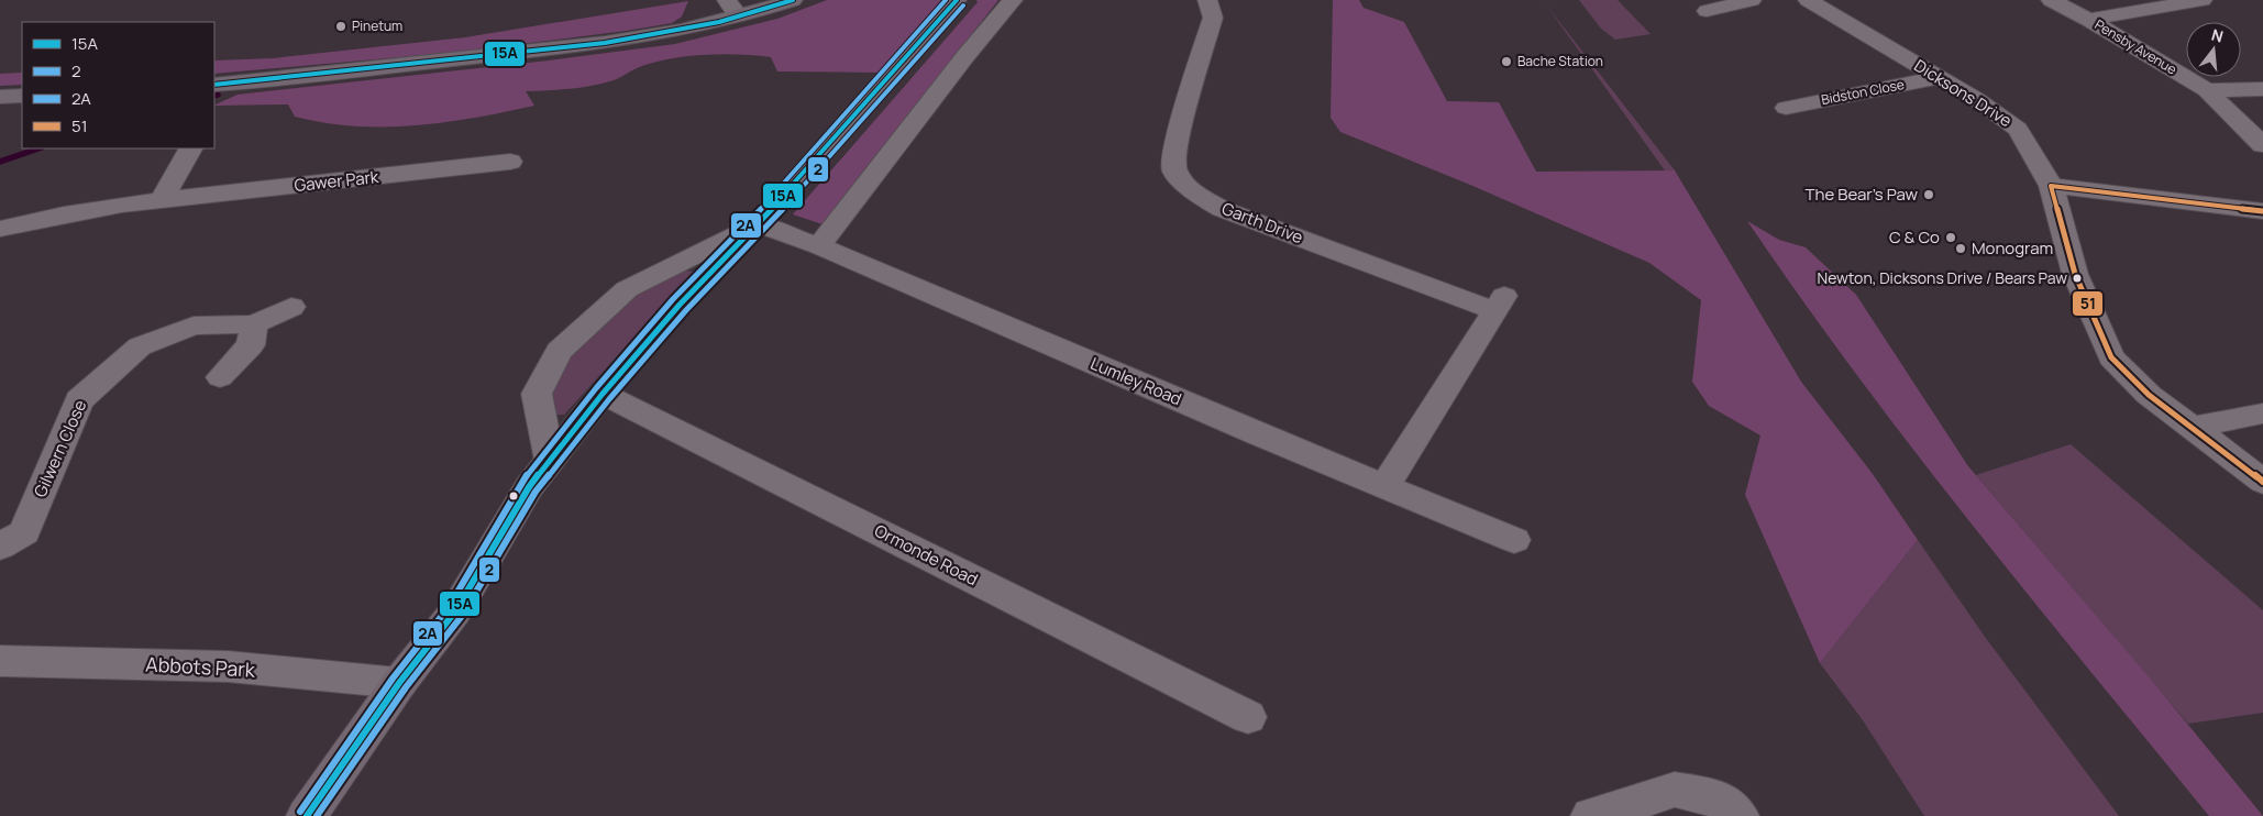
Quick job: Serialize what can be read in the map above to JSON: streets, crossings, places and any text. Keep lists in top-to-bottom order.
{
  "streets": {
    "street": [
      "Pensby Avenue",
      "Bidston Close",
      "Dicksons Drive",
      "Gawer Park",
      "Garth Drive",
      "Lumley Road",
      "Gilwern Close",
      "Ormonde Road",
      "Abbots Park"
    ]
  },
  "crossings": [
    ["Bidston Close", "Dicksons Drive"],
    ["Garth Drive", "Lumley Road"]
  ],
  "places": [
    "Pinetum",
    "Bache Station",
    "The Bear's Paw",
    "C & Co",
    "Monogram",
    "Newton, Dicksons Drive / Bears Paw"
  ],
  "lines": [
    "transit line 15A",
    "transit line 2A",
    "transit line 2",
    "transit line 51"
  ],
  "legend": [
    "15A",
    "2",
    "2A",
    "51"
  ],
  "north": "top"
}
